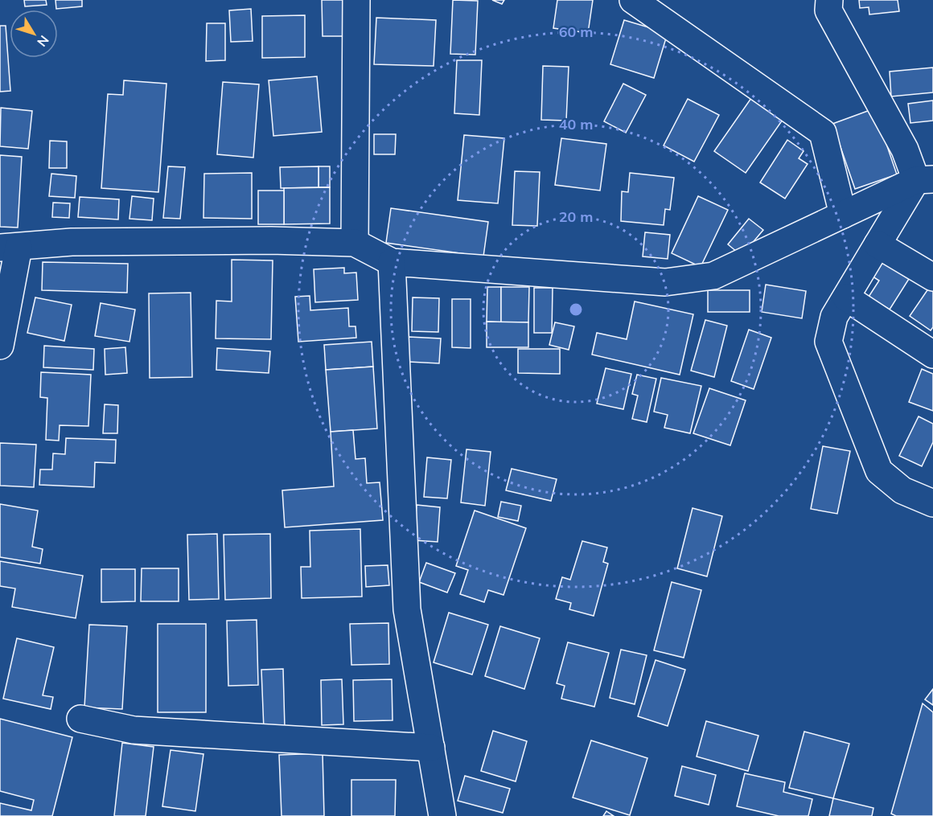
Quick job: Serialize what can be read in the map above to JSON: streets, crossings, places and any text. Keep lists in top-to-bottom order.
{
  "north": "bottom right",
  "rings": ["60 m", "40 m", "20 m"]
}
